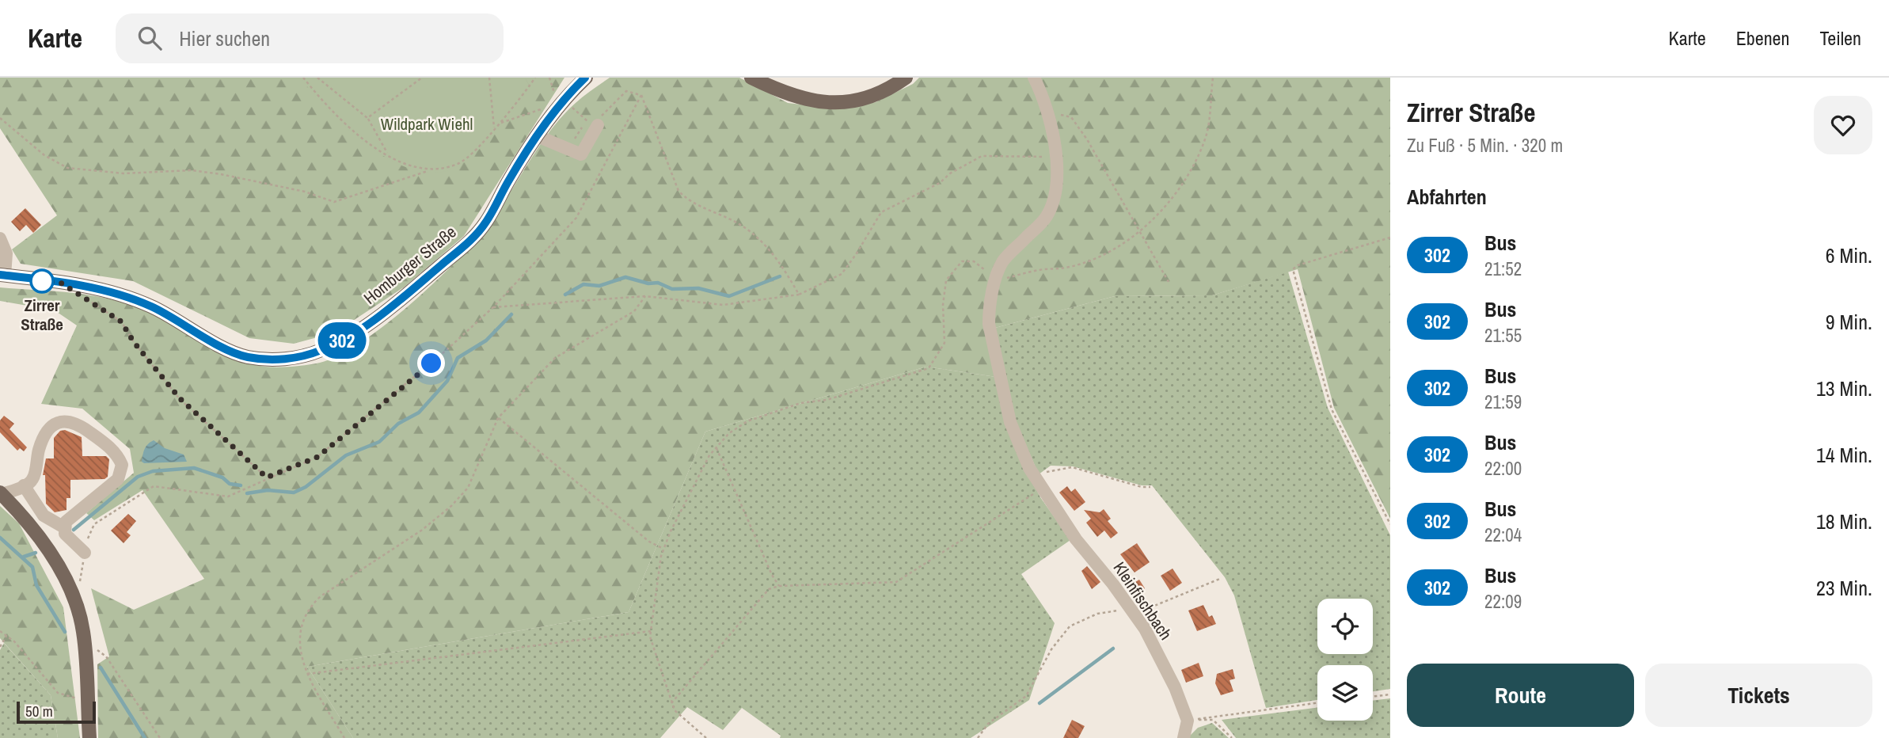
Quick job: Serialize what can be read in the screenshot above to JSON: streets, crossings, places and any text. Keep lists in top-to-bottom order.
{
  "streets": {
    "main road": ["Homburger Straße"],
    "street": ["Kleinfischbach"]
  },
  "parks": ["Wildpark Wiehl"],
  "places": ["Zirrer Straße"],
  "lines": ["bus line 302"],
  "scale_bar": "50 m",
  "page": {
    "header": "Karte",
    "search": "Hier suchen",
    "nav": ["Karte", "Ebenen", "Teilen"],
    "on_map": "302",
    "heading": [
      ["Zirrer Straße", "Zu Fuß · 5 Min. · 320 m"],
      "Abfahrten"
    ],
    "list": [
      {
        "mark": "302",
        "name": "Bus",
        "note": "21:52",
        "value": "6 Min."
      },
      {
        "mark": "302",
        "name": "Bus",
        "note": "21:55",
        "value": "9 Min."
      },
      {
        "mark": "302",
        "name": "Bus",
        "note": "21:59",
        "value": "13 Min."
      },
      {
        "mark": "302",
        "name": "Bus",
        "note": "22:00",
        "value": "14 Min."
      },
      {
        "mark": "302",
        "name": "Bus",
        "note": "22:04",
        "value": "18 Min."
      },
      {
        "mark": "302",
        "name": "Bus",
        "note": "22:09",
        "value": "23 Min."
      }
    ],
    "buttons": ["Route", "Tickets"],
    "scale": "50 m"
  }
}
